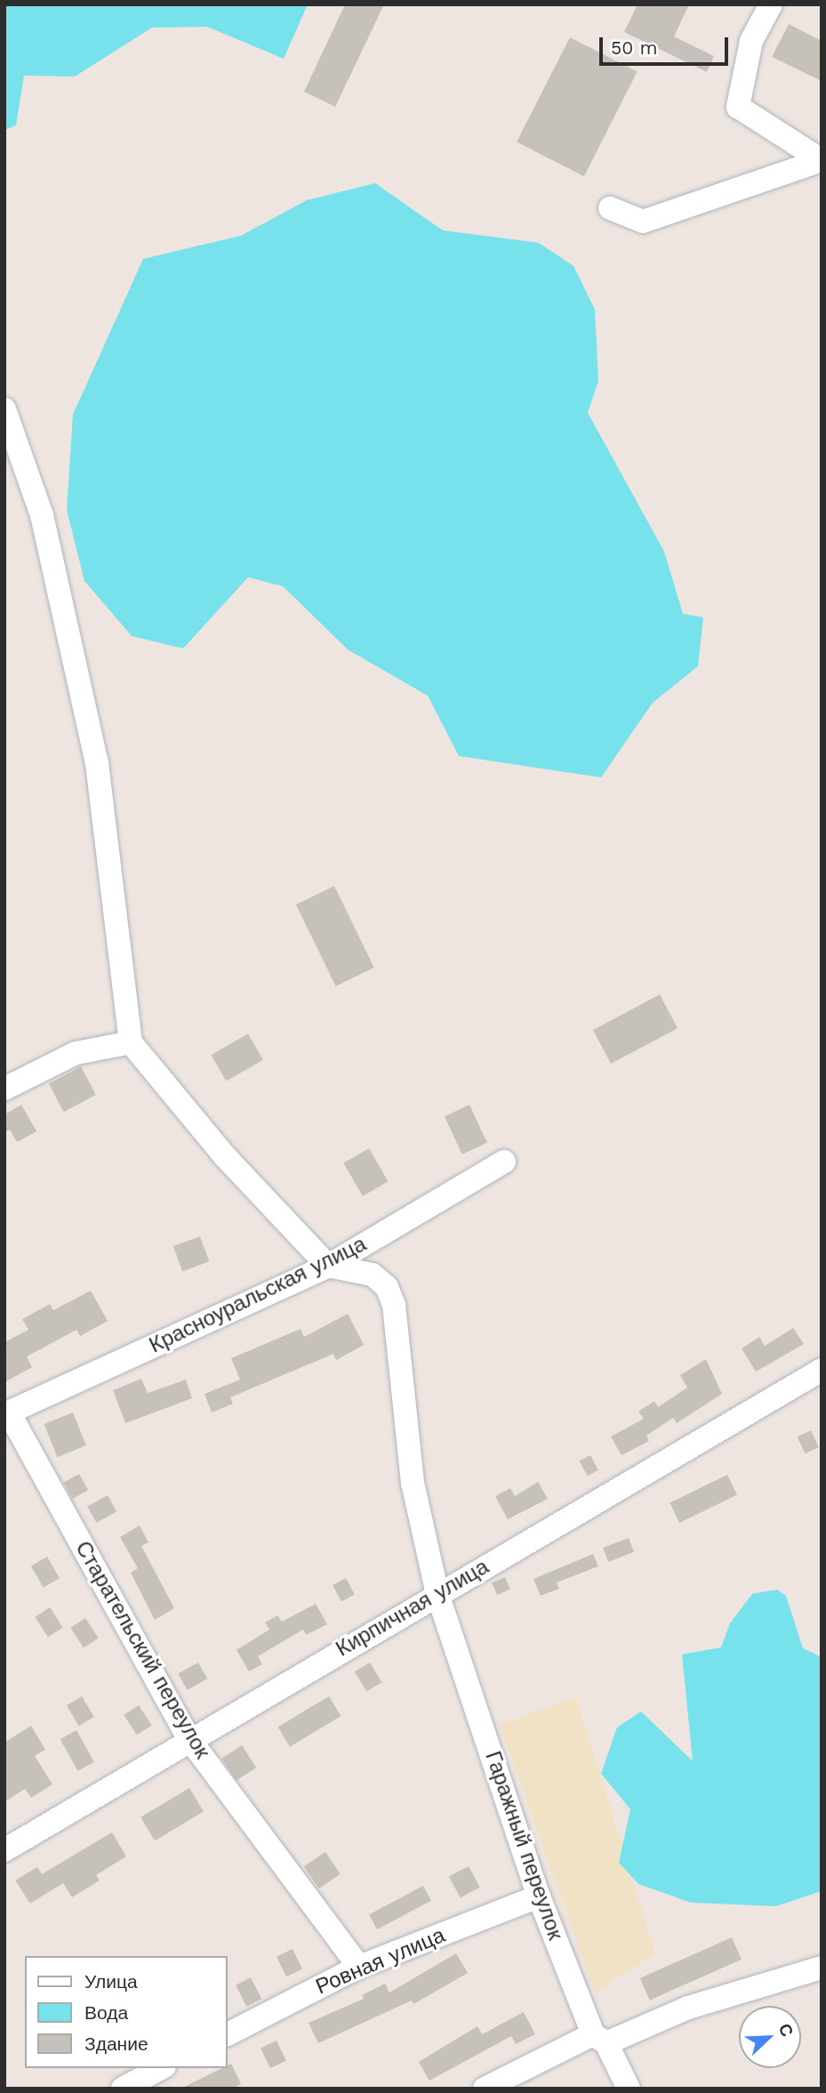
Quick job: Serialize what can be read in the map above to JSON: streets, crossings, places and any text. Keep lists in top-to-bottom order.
{
  "streets": {
    "street": [
      "Красноуральская улица",
      "Кирпичная улица",
      "Старательский переулок",
      "Гаражный переулок",
      "Ровная улица"
    ]
  },
  "crossings": [
    ["Красноуральская улица", "Старательский переулок"],
    ["Красноуральская улица", "Гаражный переулок"],
    ["Кирпичная улица", "Старательский переулок"],
    ["Кирпичная улица", "Гаражный переулок"],
    ["Старательский переулок", "Ровная улица"],
    ["Гаражный переулок", "Ровная улица"]
  ],
  "legend": ["Улица", "Вода", "Здание"],
  "scale_bar": "50 m",
  "north": "top right"
}
